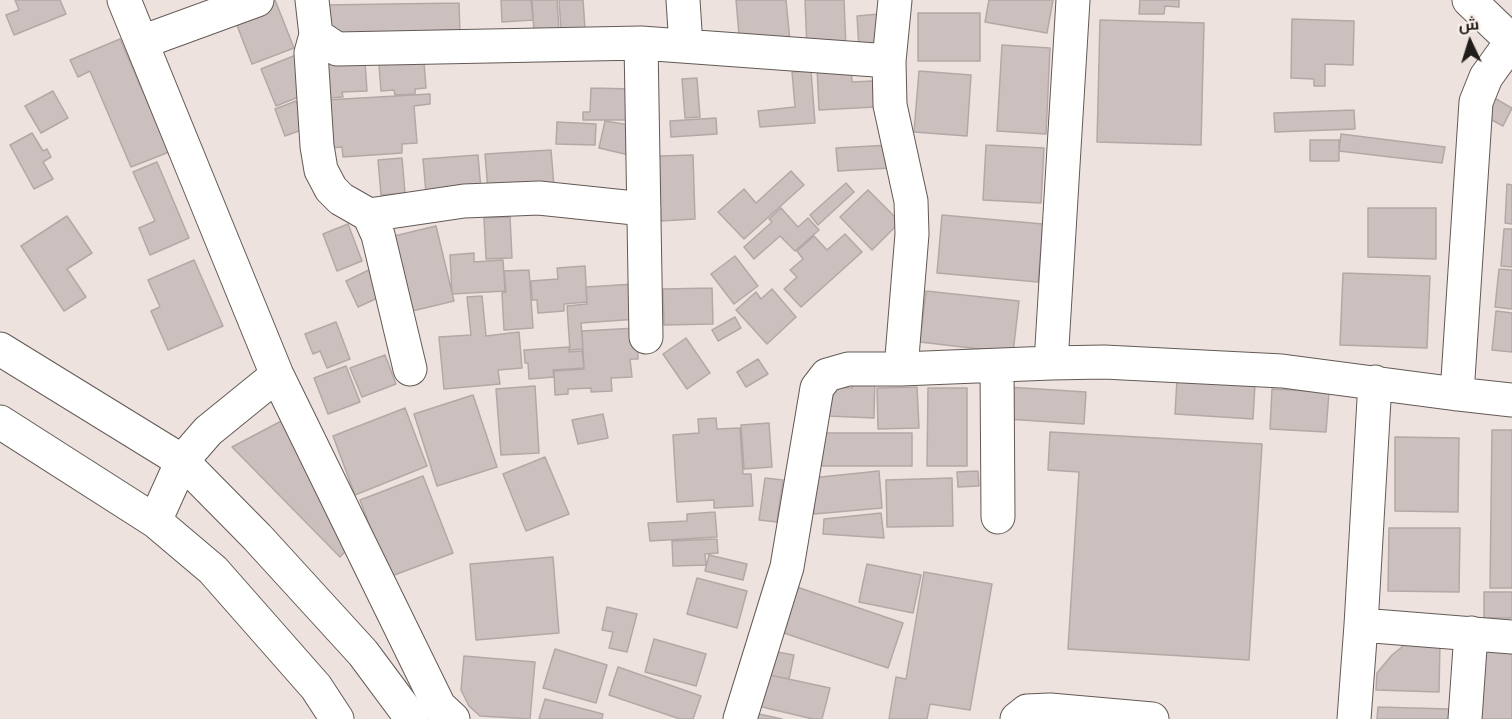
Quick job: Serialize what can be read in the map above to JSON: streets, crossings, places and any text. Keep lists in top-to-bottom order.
{
  "north": "top"
}
